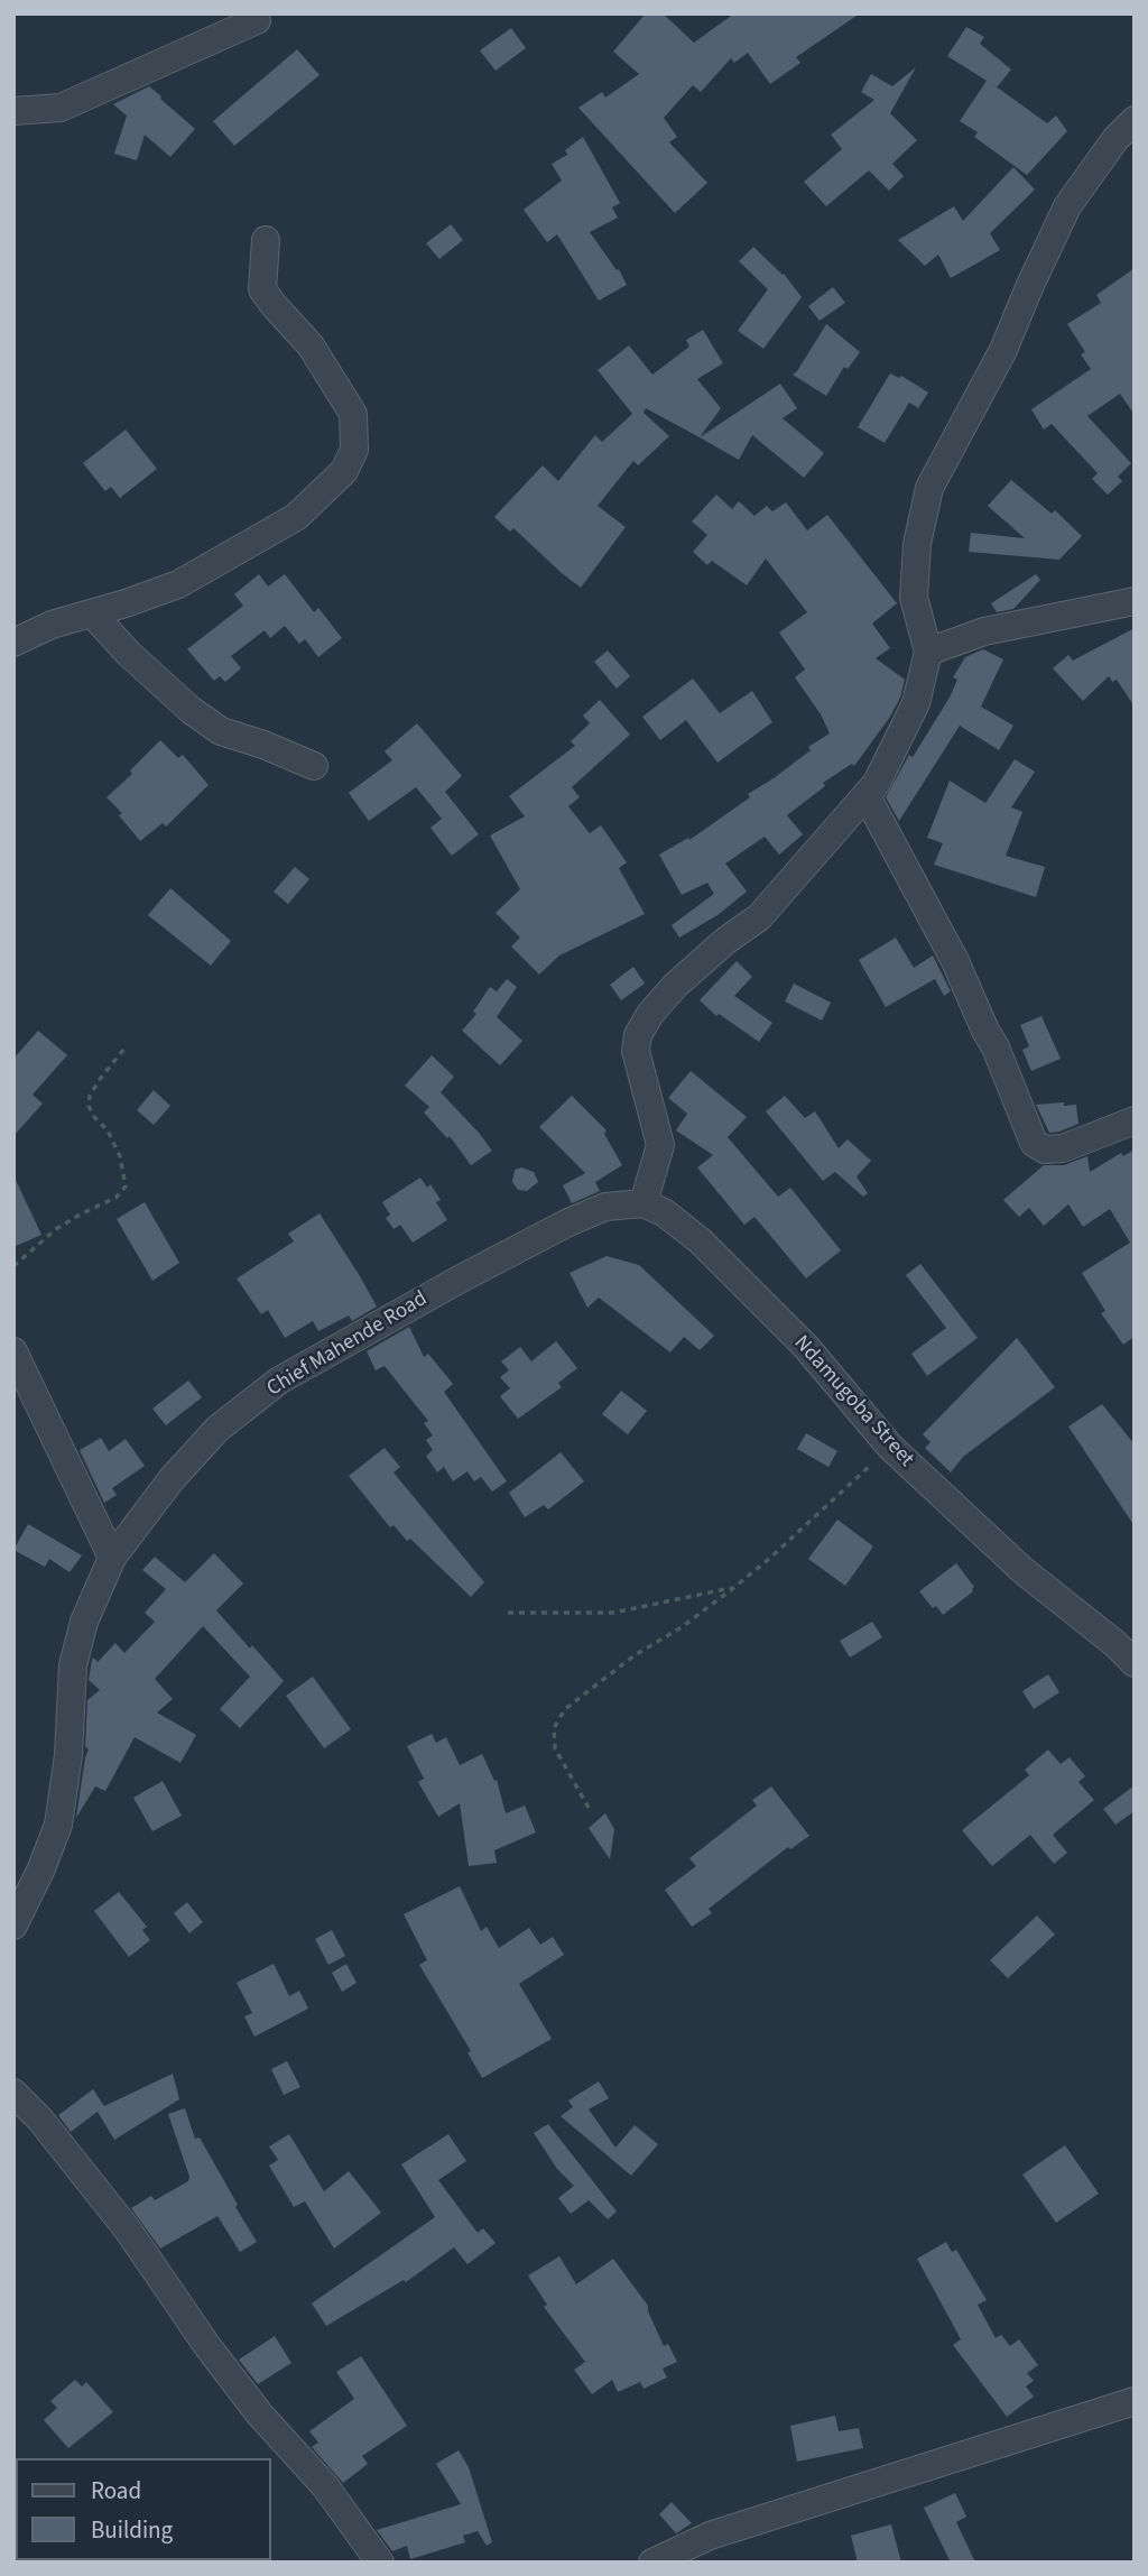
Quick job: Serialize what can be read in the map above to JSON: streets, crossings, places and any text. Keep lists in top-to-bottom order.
{
  "streets": {
    "street": ["Chief Mahende Road", "Ndamugoba Street"]
  },
  "crossings": [
    ["Chief Mahende Road", "Ndamugoba Street"]
  ],
  "legend": ["Road", "Building"]
}
